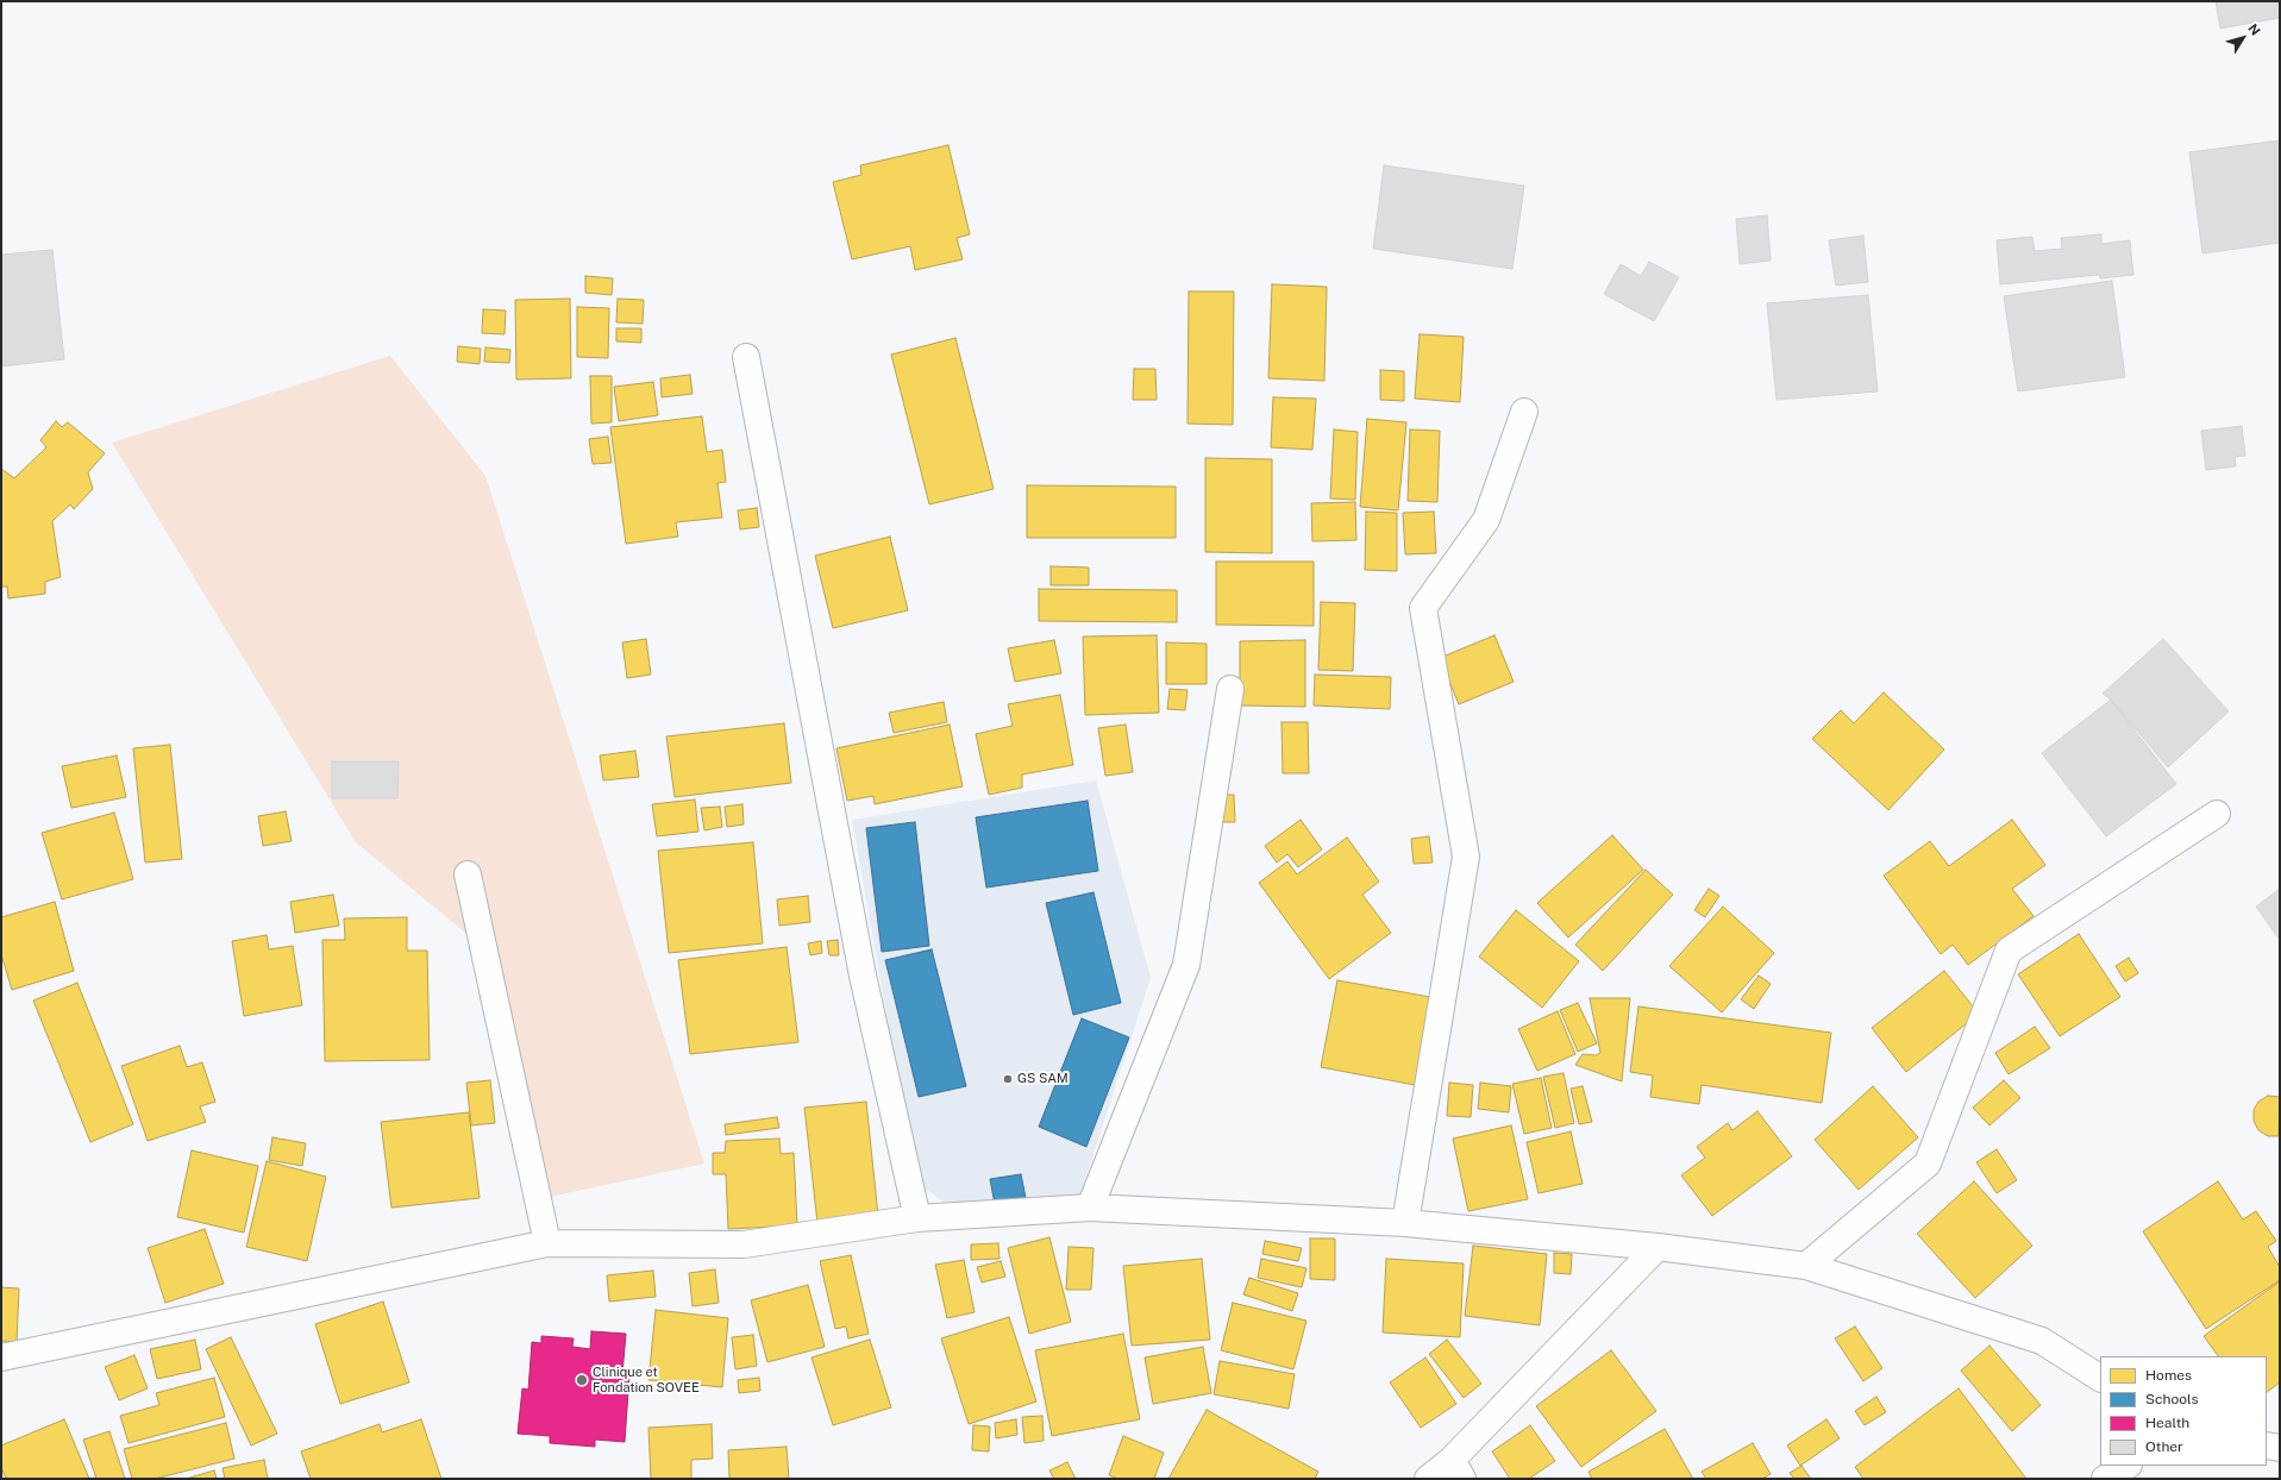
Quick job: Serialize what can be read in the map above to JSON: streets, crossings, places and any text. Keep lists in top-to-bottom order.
{
  "places": ["GS SAM", "Clinique et Fondation SOVEE"],
  "legend": [
    "Homes",
    "Schools",
    "Health",
    "Other"
  ],
  "north": "top right"
}
